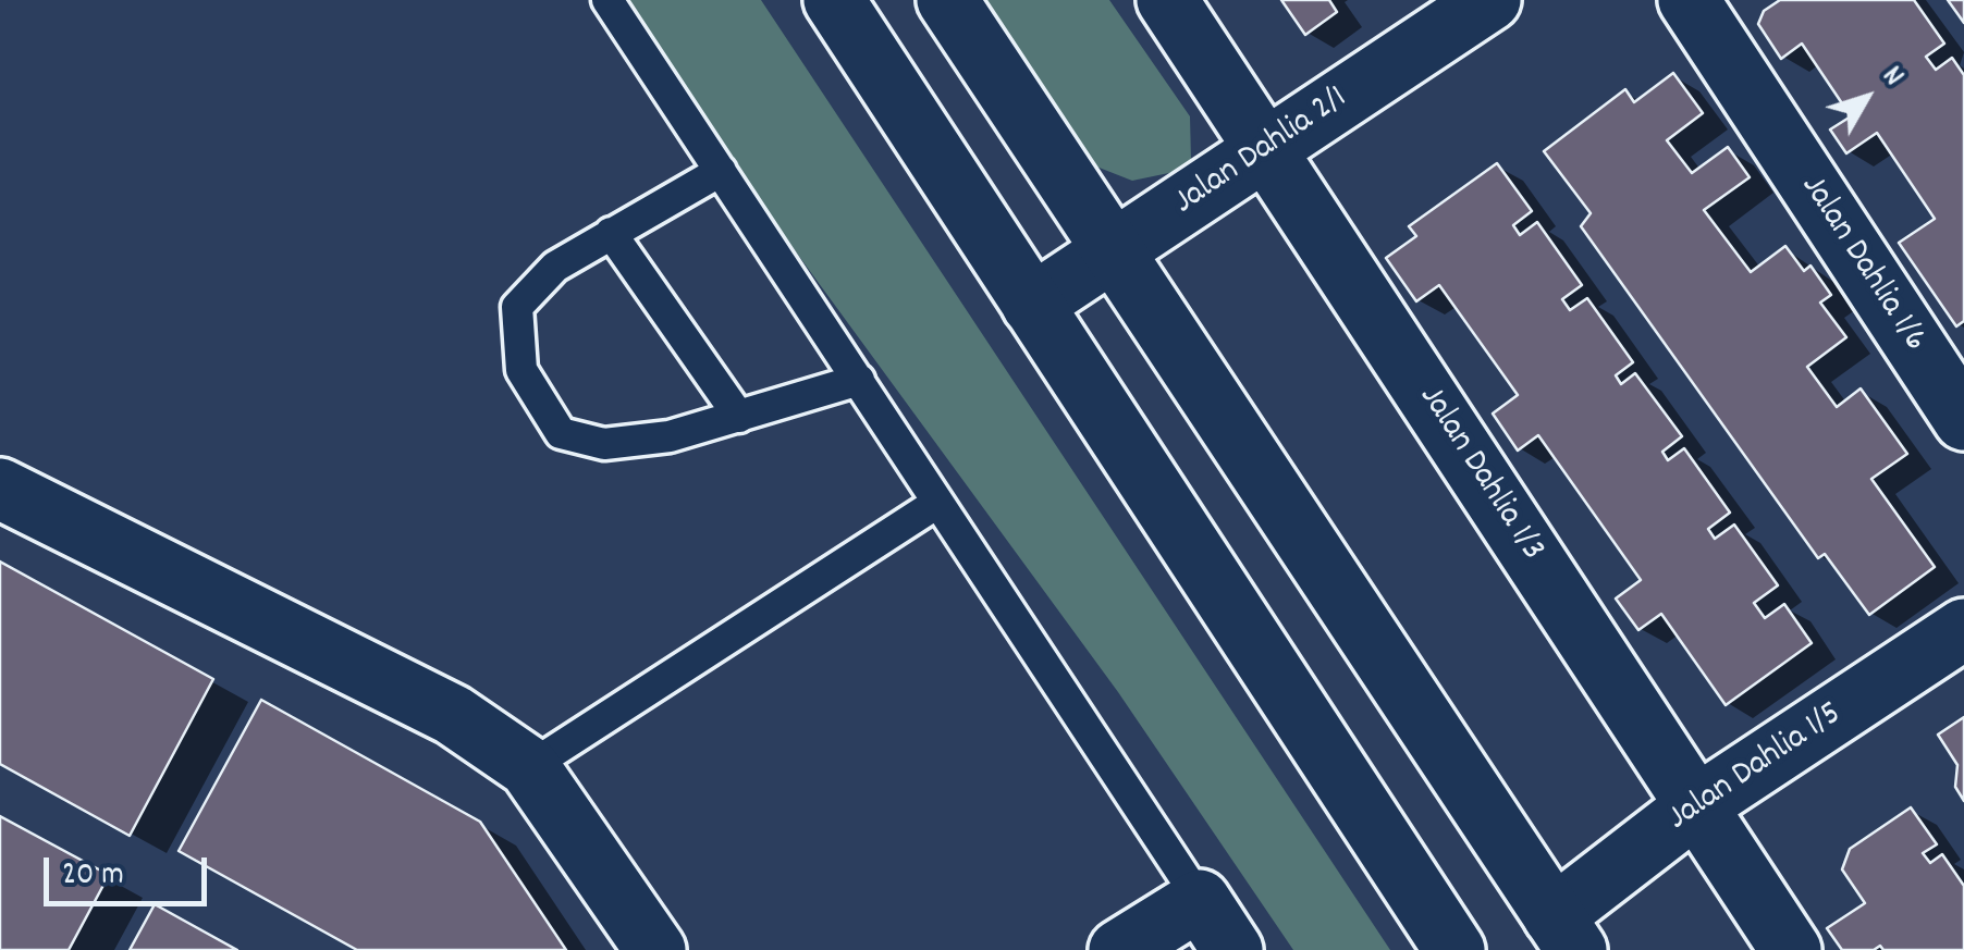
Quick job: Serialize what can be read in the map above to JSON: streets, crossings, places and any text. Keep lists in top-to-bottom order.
{
  "streets": {
    "street": [
      "Jalan Dahlia 2/1",
      "Jalan Dahlia 1/6",
      "Jalan Dahlia 1/3",
      "Jalan Dahlia 1/5"
    ]
  },
  "crossings": [
    ["Jalan Dahlia 2/1", "Jalan Dahlia 1/3"],
    ["Jalan Dahlia 1/3", "Jalan Dahlia 1/5"]
  ],
  "scale_bar": "20 m",
  "north": "top right"
}
